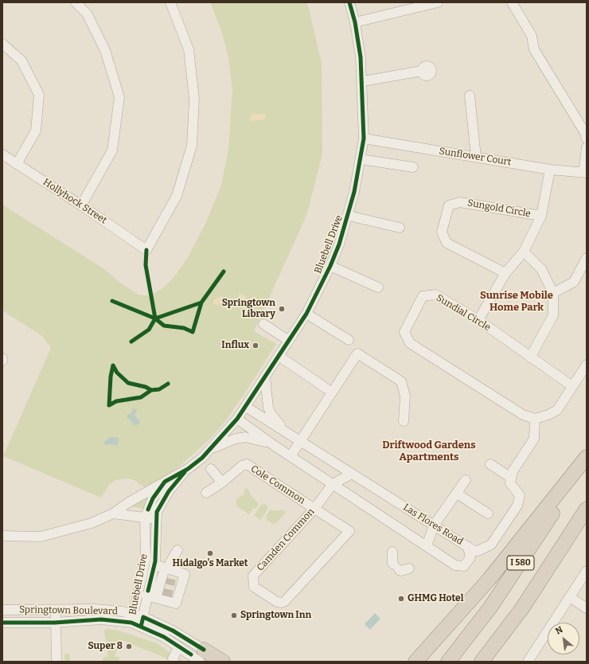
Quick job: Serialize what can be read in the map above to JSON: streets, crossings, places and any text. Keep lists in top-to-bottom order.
{
  "streets": {
    "highway": ["I 580"],
    "street": [
      "Sunflower Court",
      "Hollyhock Street",
      "Sungold Circle",
      "Bluebell Drive",
      "Sundial Circle",
      "Cole Common",
      "Las Flores Road",
      "Camden Common",
      "Springtown Boulevard"
    ]
  },
  "crossings": [
    ["Sunflower Court", "Bluebell Drive"],
    ["Bluebell Drive", "Las Flores Road"],
    ["Bluebell Drive", "Springtown Boulevard"],
    ["Cole Common", "Camden Common"],
    ["Las Flores Road", "Camden Common"]
  ],
  "districts": ["Sunrise Mobile Home Park", "Driftwood Gardens Apartments"],
  "places": [
    "Springtown Library",
    "Influx",
    "Hidalgo's Market",
    "GHMG Hotel",
    "Springtown Inn",
    "Super 8"
  ],
  "north": "top left"
}
